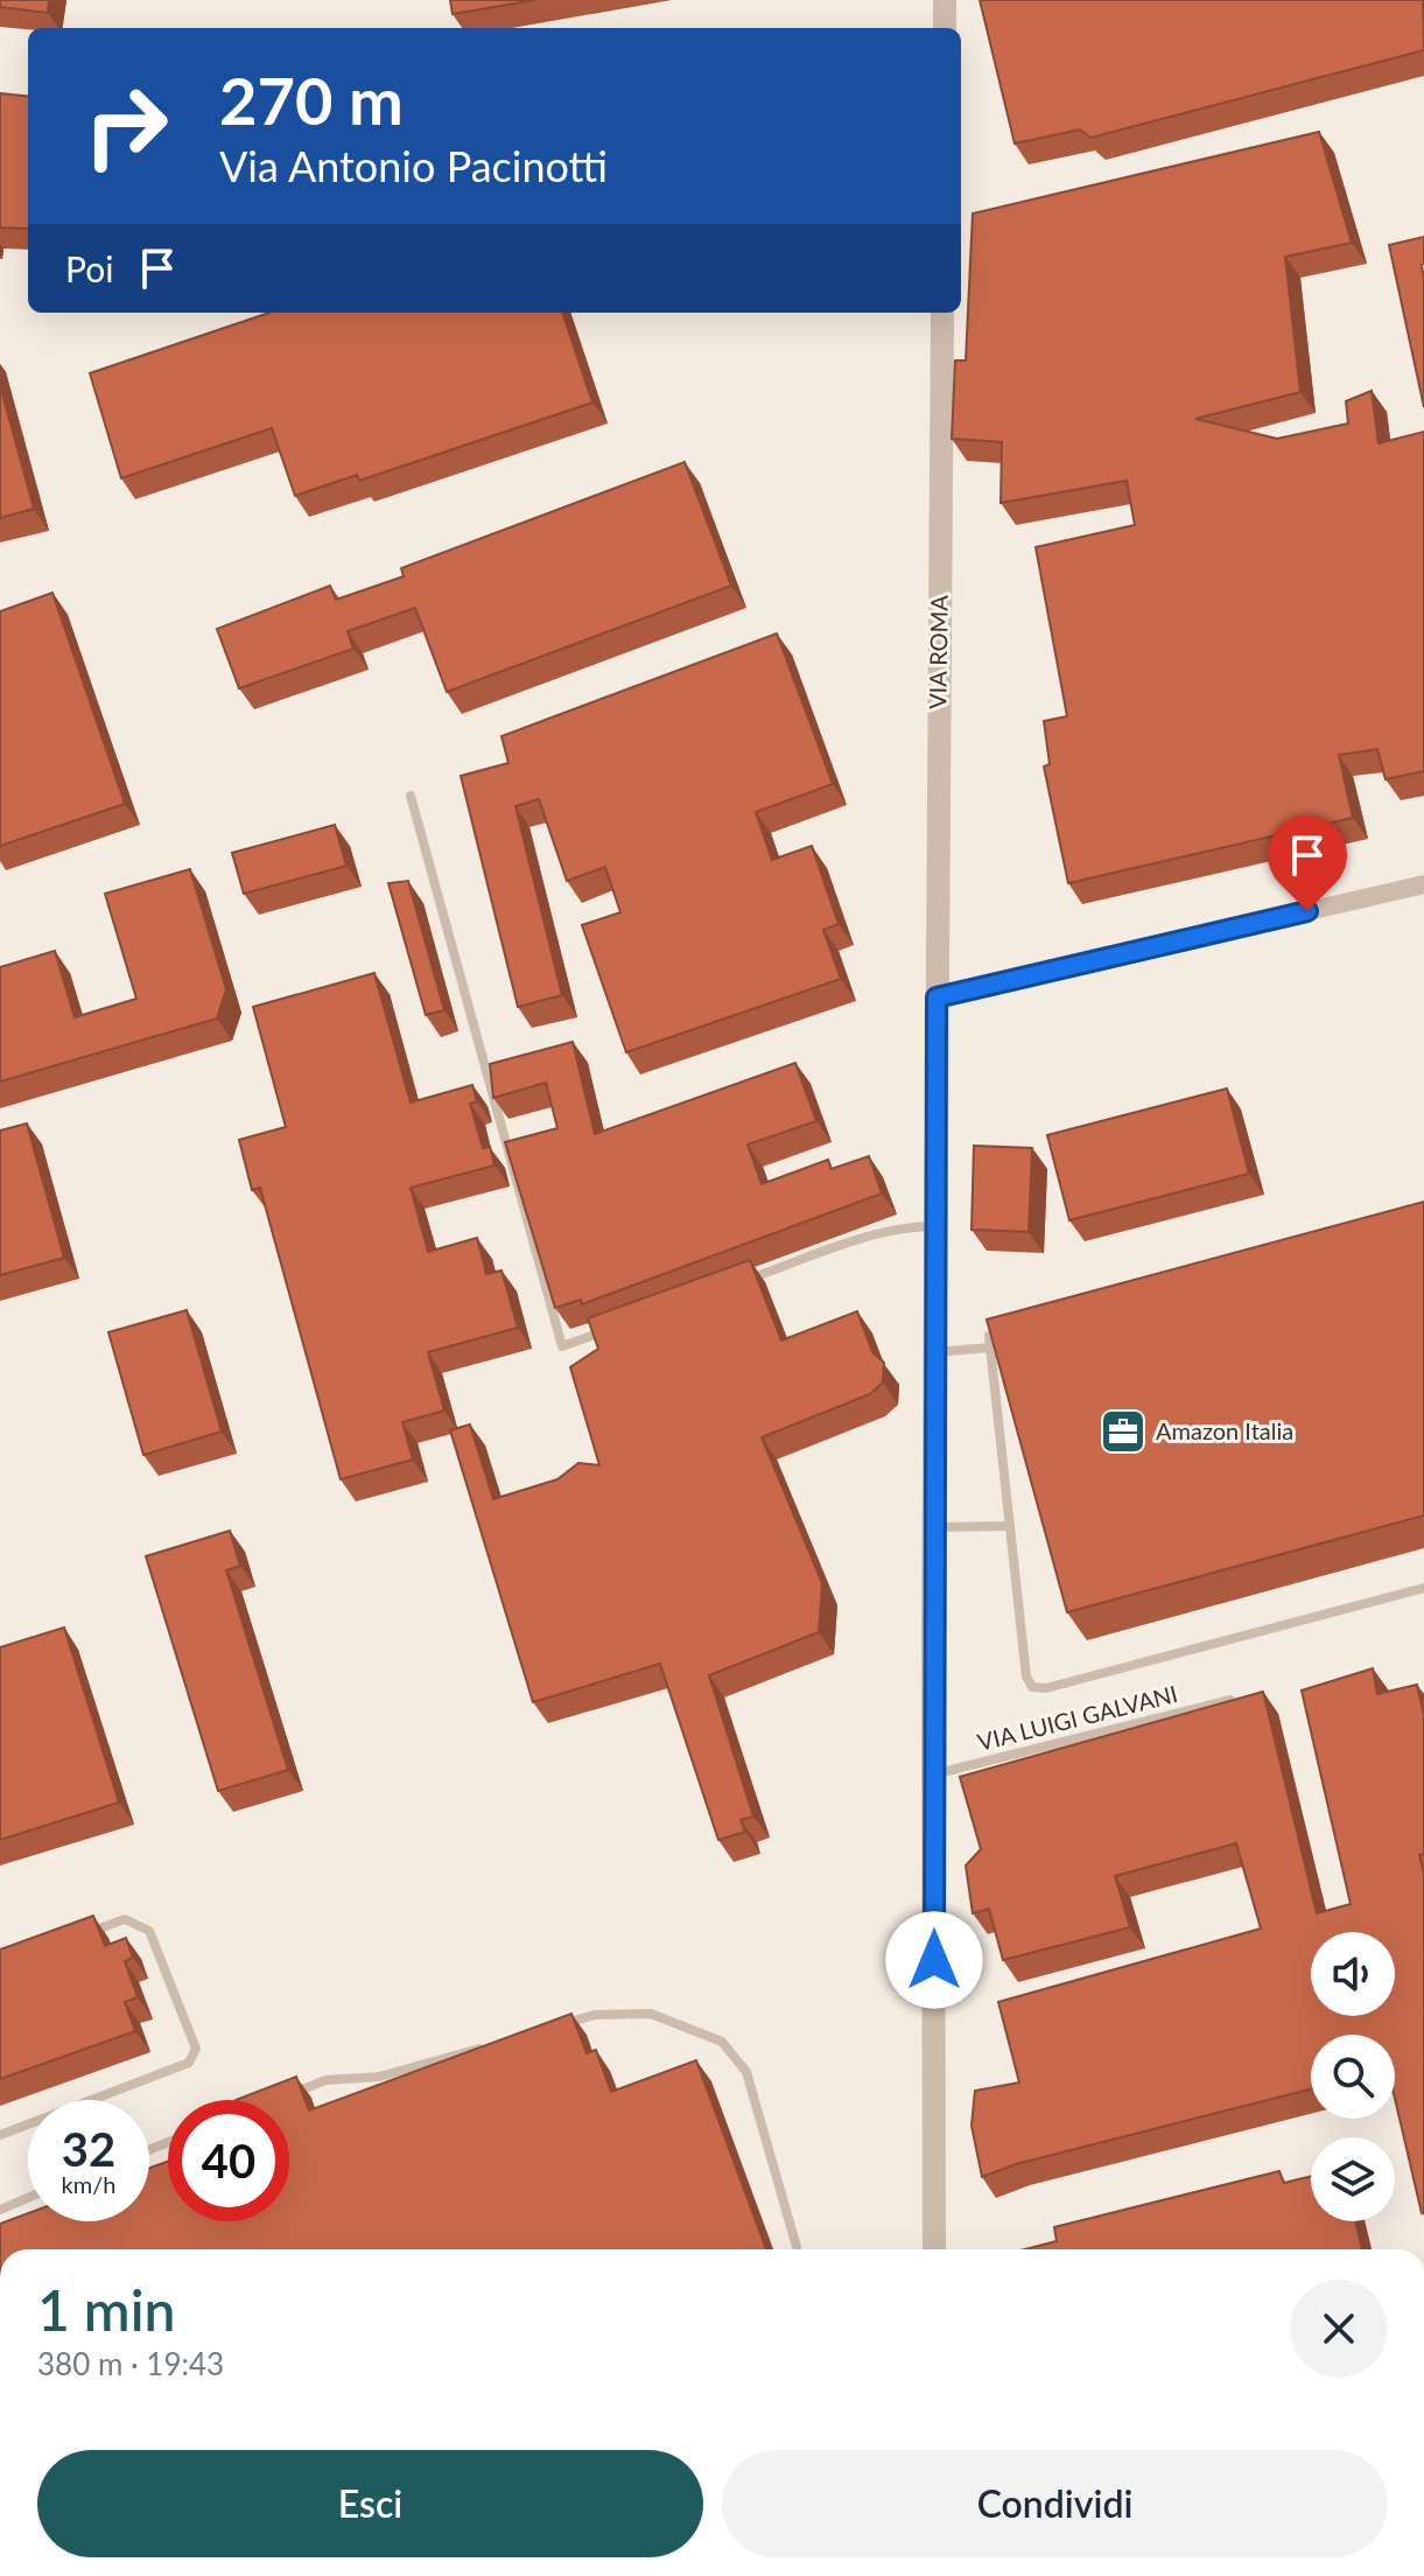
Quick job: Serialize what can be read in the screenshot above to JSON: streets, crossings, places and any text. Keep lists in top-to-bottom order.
{
  "streets": {
    "street": ["VIA ROMA"],
    "lane": ["VIA LUIGI GALVANI"]
  },
  "crossings": [
    ["VIA ROMA", "VIA LUIGI GALVANI"]
  ],
  "places": {
    "office": ["Amazon Italia"]
  },
  "page": {
    "turn": ["270 m", "Via Antonio Pacinotti"],
    "then": "Poi",
    "speed": "32 km/h",
    "limit": "40",
    "heading": ["1 min", "380 m · 19:43"],
    "buttons": ["Esci", "Condividi"]
  }
}
